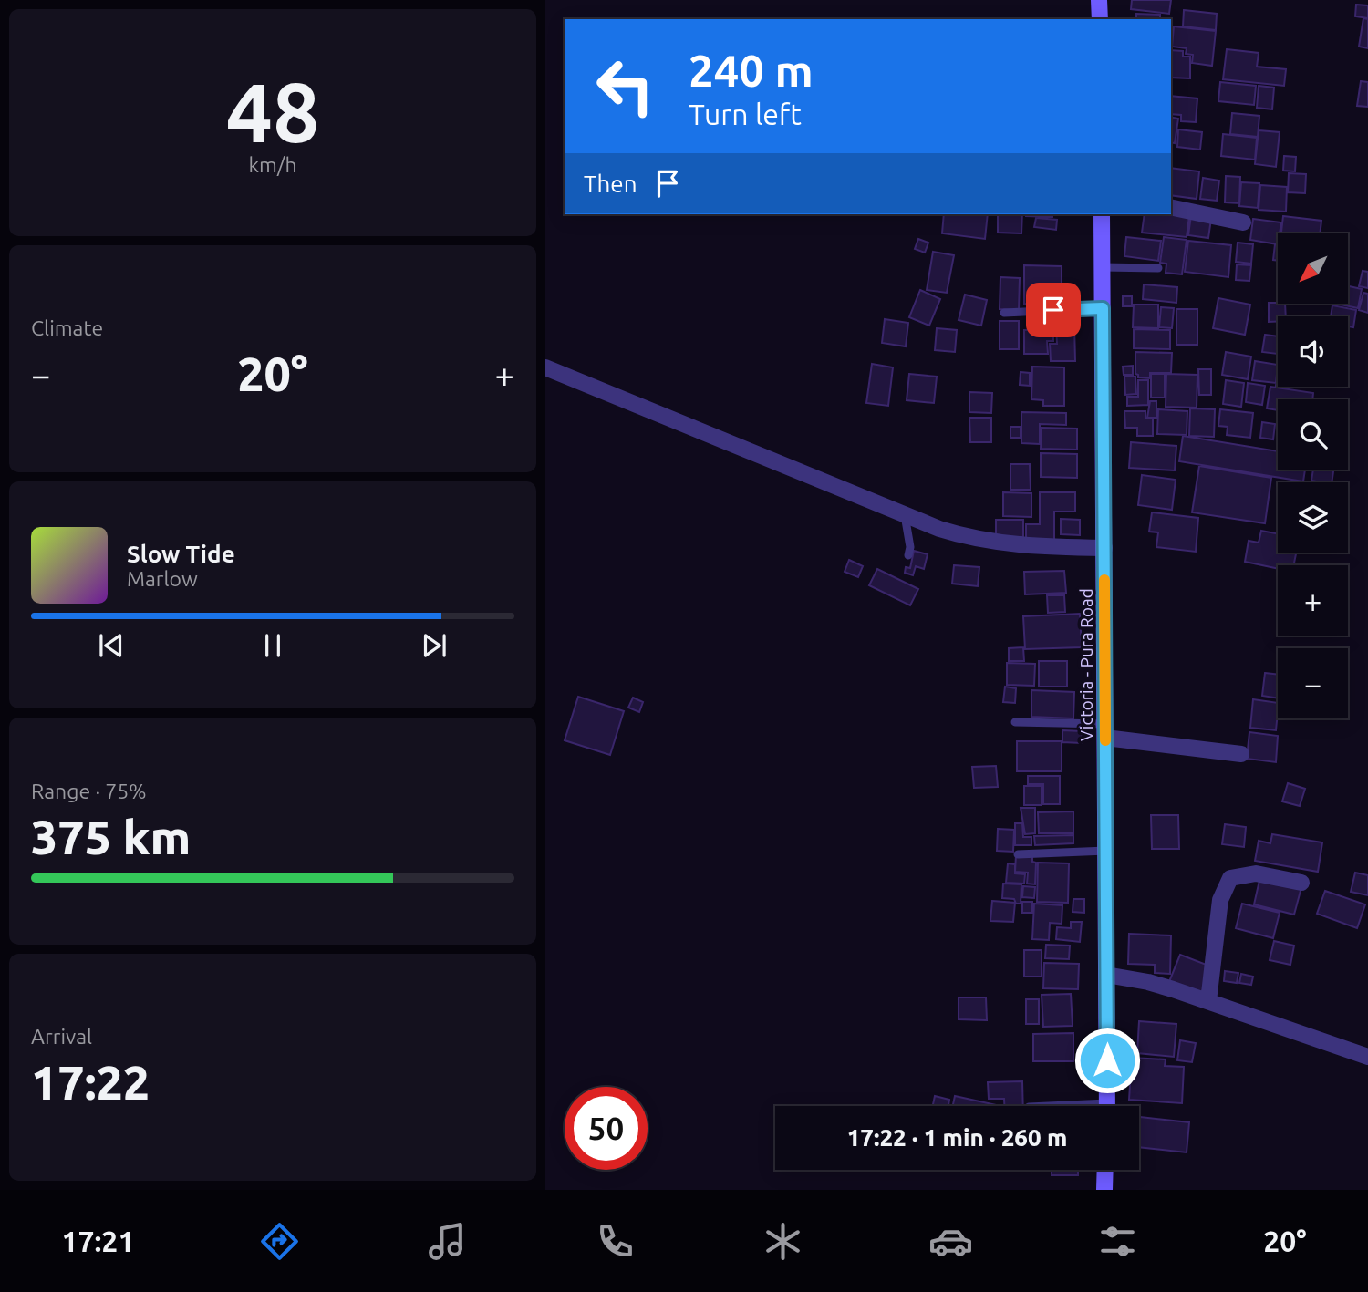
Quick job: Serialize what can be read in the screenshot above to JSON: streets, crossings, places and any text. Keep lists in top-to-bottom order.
{
  "streets": {
    "main road": ["Victoria - Pura Road"]
  },
  "north": "bottom left",
  "page": {
    "tile": [
      ["48", "km/h"],
      "Climate",
      ["Range · 75%", "375 km"],
      ["Arrival", "17:22"]
    ],
    "turn": ["240 m", "Turn left"],
    "then": "Then",
    "map_buttons": ["+", "−"],
    "heat": ["−", "20°", "+"],
    "song": ["Slow Tide", "Marlow"],
    "limit": "50",
    "trip": "17:22 · 1 min · 260 m",
    "tabs": ["17:21", "20°"]
  }
}
